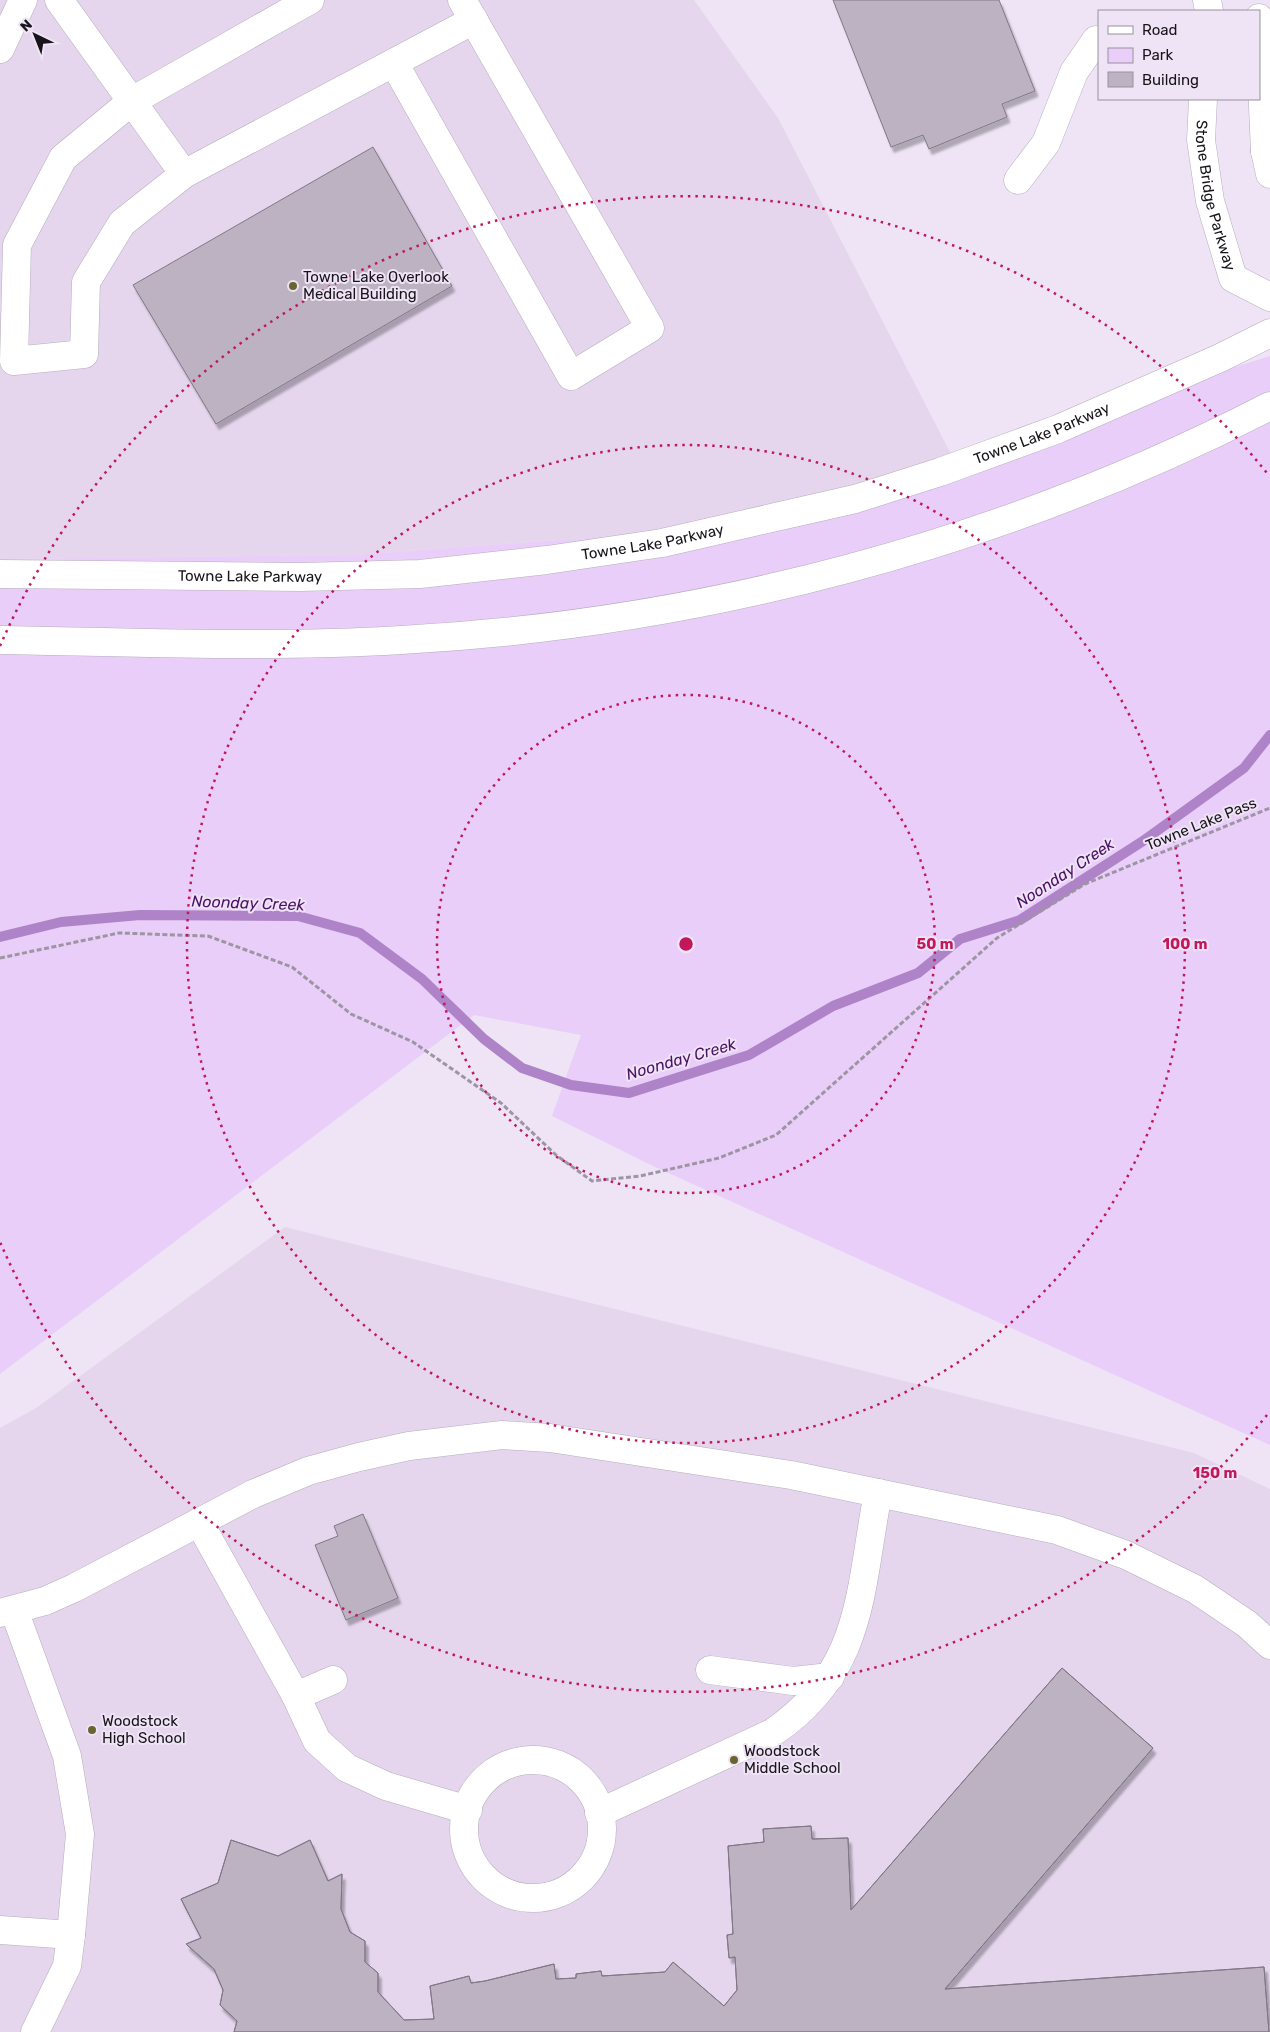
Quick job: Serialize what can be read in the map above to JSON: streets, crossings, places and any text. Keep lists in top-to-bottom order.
{
  "streets": {
    "main road": ["Stone Bridge Parkway", "Towne Lake Parkway"],
    "path": ["Towne Lake Pass"]
  },
  "water": ["Noonday Creek"],
  "places": ["Towne Lake Overlook Medical Building", "Woodstock High School", "Woodstock Middle School"],
  "legend": ["Road", "Park", "Building"],
  "north": "top left",
  "rings": ["50 m", "100 m", "150 m"]
}
